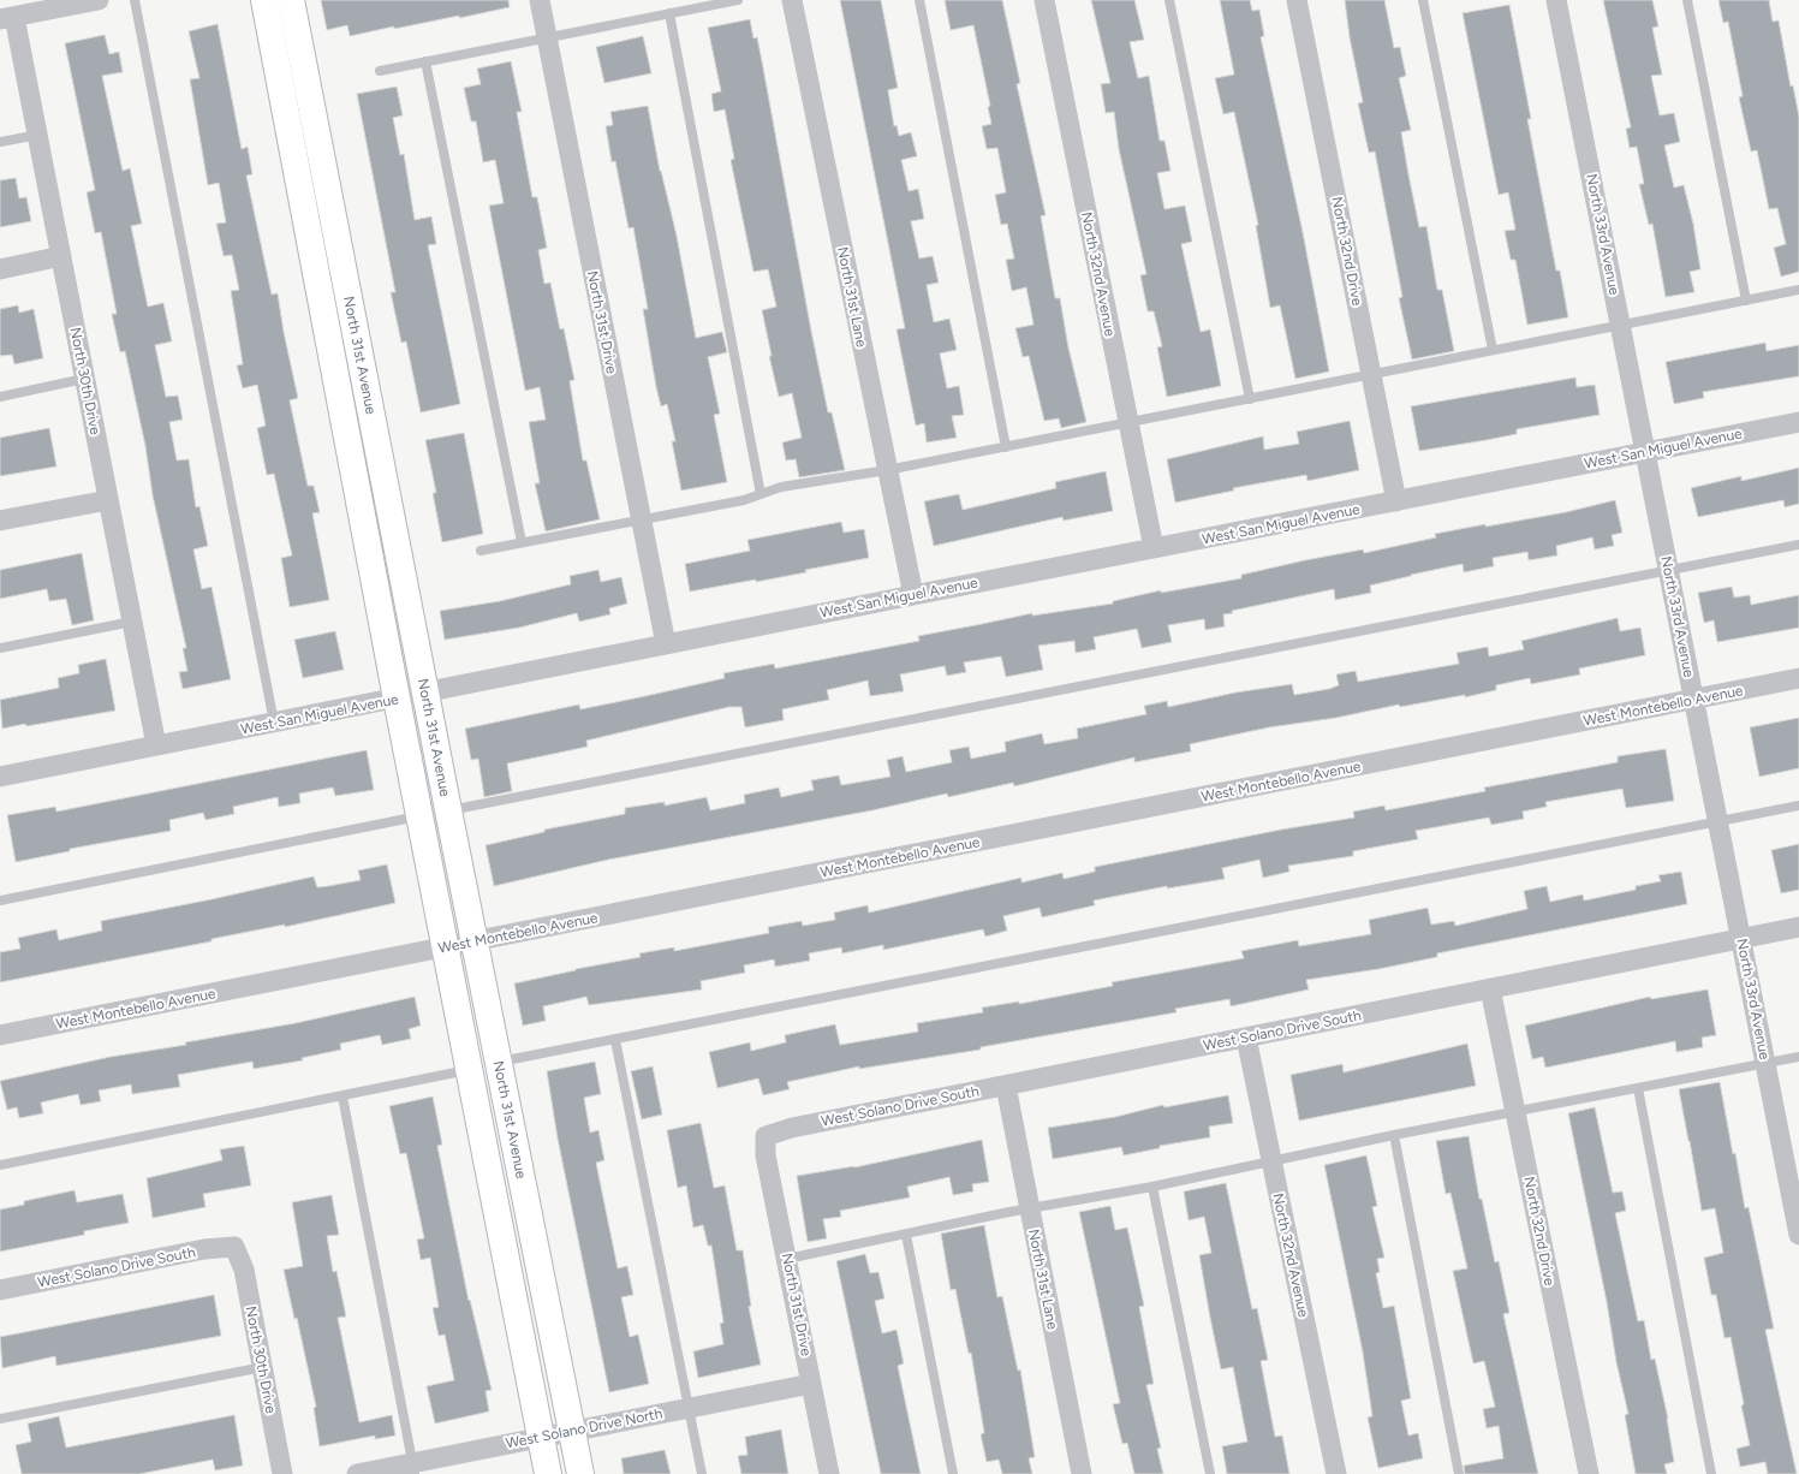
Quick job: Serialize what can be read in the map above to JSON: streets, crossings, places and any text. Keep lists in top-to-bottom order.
{
  "streets": {
    "street": [
      "North 33rd Avenue",
      "North 32nd Drive",
      "North 32nd Avenue",
      "North 31st Lane",
      "North 31st Drive",
      "North 31st Avenue",
      "North 30th Drive",
      "West San Miguel Avenue",
      "West Montebello Avenue",
      "West Solano Drive South",
      "West Solano Drive North"
    ]
  },
  "crossings": [
    ["North 33rd Avenue", "West San Miguel Avenue"],
    ["North 33rd Avenue", "West Montebello Avenue"],
    ["North 33rd Avenue", "West Solano Drive South"],
    ["North 32nd Drive", "West San Miguel Avenue"],
    ["North 32nd Drive", "West Solano Drive South"],
    ["North 32nd Avenue", "West San Miguel Avenue"],
    ["North 32nd Avenue", "West Solano Drive South"],
    ["North 31st Lane", "West San Miguel Avenue"],
    ["North 31st Lane", "West Solano Drive South"],
    ["North 31st Drive", "West San Miguel Avenue"],
    ["North 31st Drive", "West Solano Drive South"],
    ["North 31st Drive", "West Solano Drive North"],
    ["North 31st Avenue", "West San Miguel Avenue"],
    ["North 31st Avenue", "West Montebello Avenue"],
    ["North 31st Avenue", "West Solano Drive North"],
    ["North 30th Drive", "West San Miguel Avenue"],
    ["North 30th Drive", "West Solano Drive South"]
  ]
}
